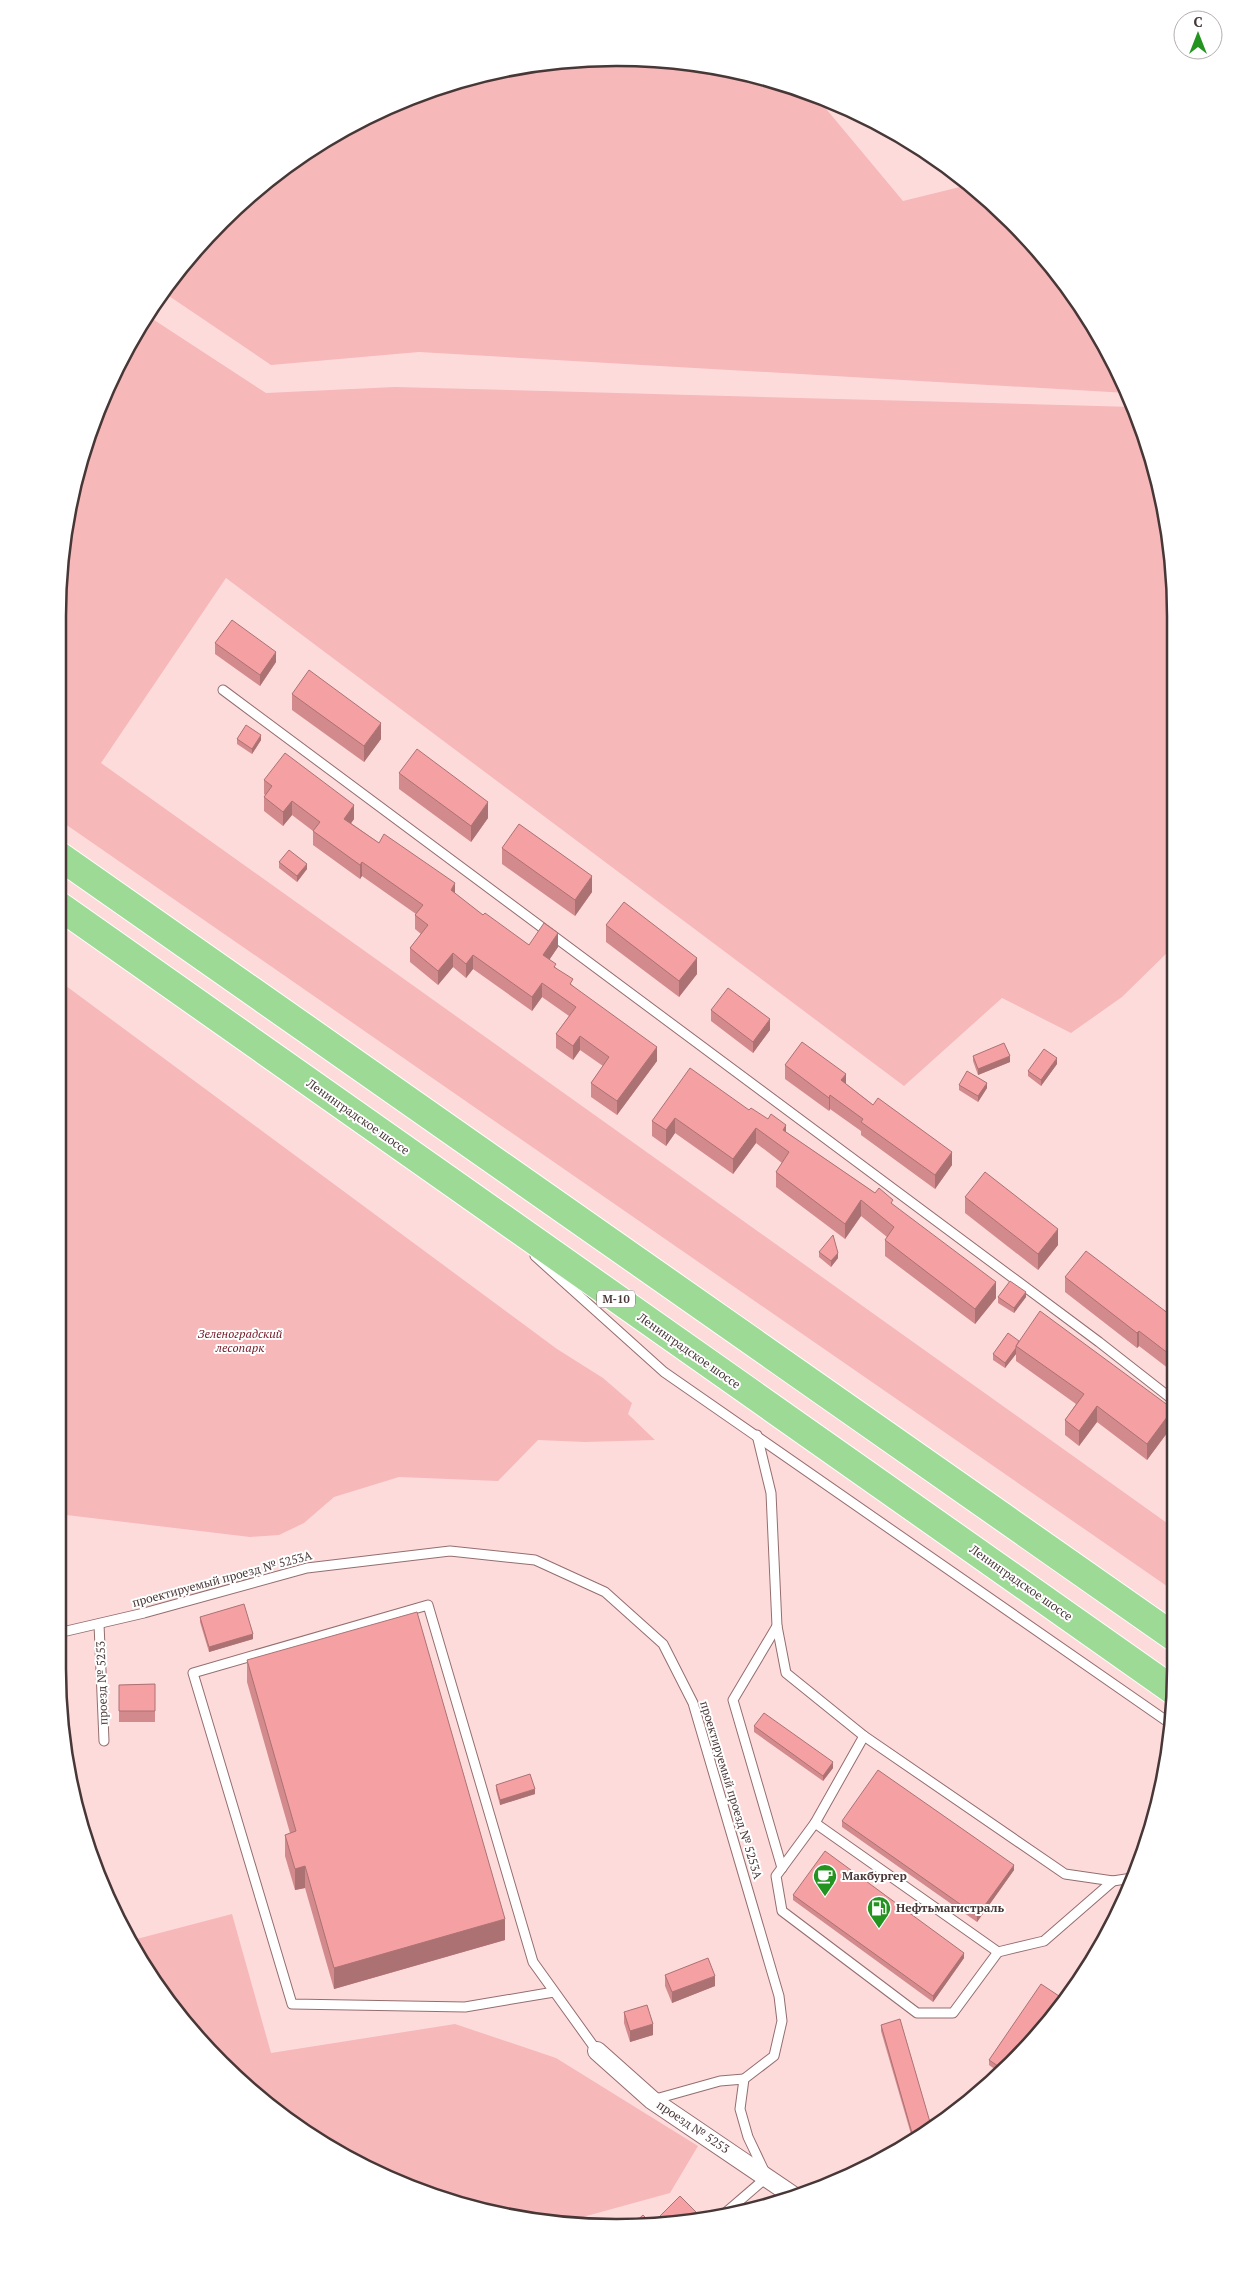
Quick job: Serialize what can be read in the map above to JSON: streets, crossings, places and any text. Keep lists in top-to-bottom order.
{
  "streets": {
    "highway": ["Ленинградское шоссе", "М-10"],
    "street": ["проезд № 5253"],
    "lane": ["проектируемый проезд № 5253А"]
  },
  "crossings": [
    ["проектируемый проезд № 5253А", "проезд № 5253"]
  ],
  "parks": ["Зеленоградский лесопарк"],
  "places": {
    "cafe": ["Макбургер"],
    "fuel station": ["Нефтьмагистраль"]
  },
  "north": "top"
}
